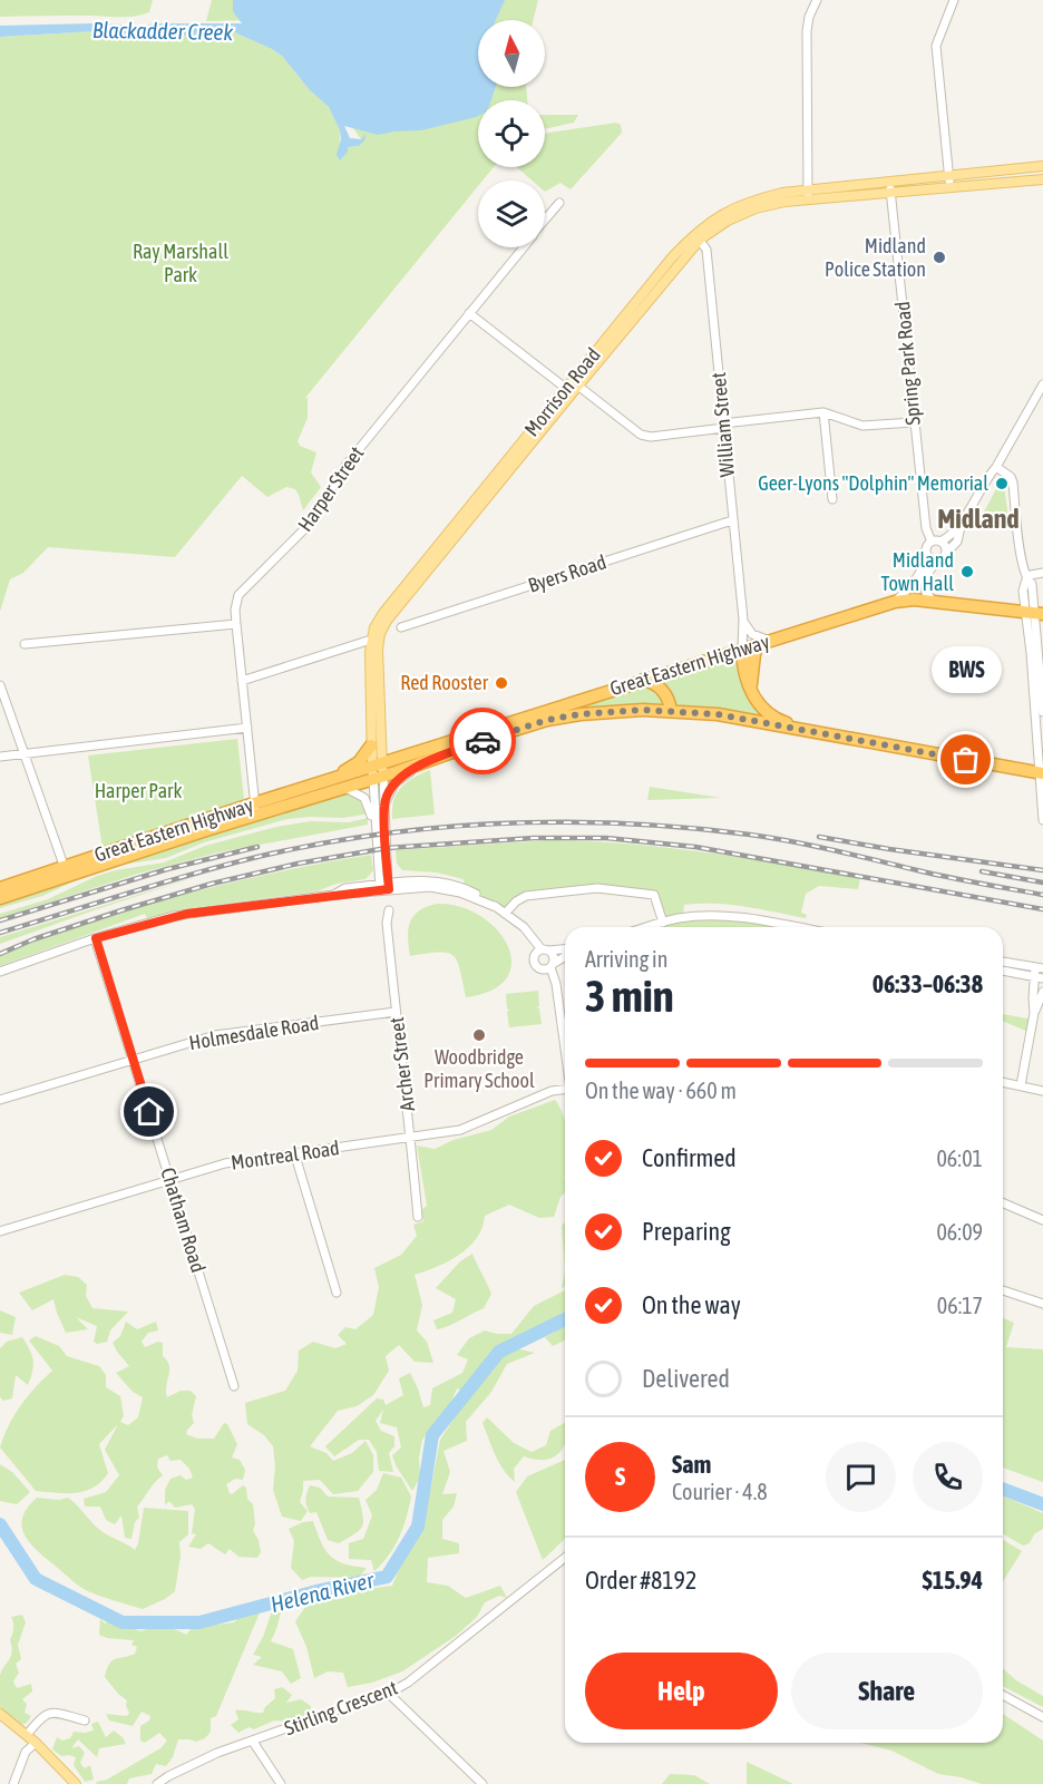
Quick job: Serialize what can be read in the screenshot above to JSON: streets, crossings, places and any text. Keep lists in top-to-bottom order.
{
  "streets": {
    "highway": ["William Street", "Great Eastern Highway"],
    "main road": ["Morrison Road"],
    "street": [
      "Spring Park Road",
      "Harper Street",
      "Byers Road",
      "Holmesdale Road",
      "Archer Street",
      "Montreal Road",
      "Chatham Road",
      "Stirling Crescent"
    ]
  },
  "crossings": [
    ["Spring Park Road", "Morrison Road"],
    ["Morrison Road", "William Street"],
    ["Morrison Road", "Great Eastern Highway"],
    ["William Street", "Byers Road"],
    ["William Street", "Great Eastern Highway"],
    ["Harper Street", "Great Eastern Highway"],
    ["Holmesdale Road", "Archer Street"],
    ["Holmesdale Road", "Chatham Road"],
    ["Archer Street", "Montreal Road"],
    ["Montreal Road", "Chatham Road"]
  ],
  "districts": ["Midland"],
  "water": ["Blackadder Creek", "Helena River"],
  "parks": ["Ray Marshall Park", "Harper Park"],
  "places": [
    "Midland Police Station",
    "Geer-Lyons \"Dolphin\" Memorial",
    "Midland Town Hall",
    "Red Rooster",
    "BWS",
    "Woodbridge Primary School"
  ],
  "north": "top",
  "page": {
    "bubble": "BWS",
    "heading": ["3 min", "Arriving in", "06:33–06:38"],
    "panel": [
      "Sam",
      "Courier · 4.8",
      "Order #8192",
      "$15.94"
    ],
    "bar": "On the way · 660 m",
    "list": [
      ["Confirmed", "06:01"],
      ["Preparing", "06:09"],
      ["On the way", "06:17"],
      "Delivered"
    ],
    "round": "S",
    "buttons": ["Help", "Share"]
  }
}
